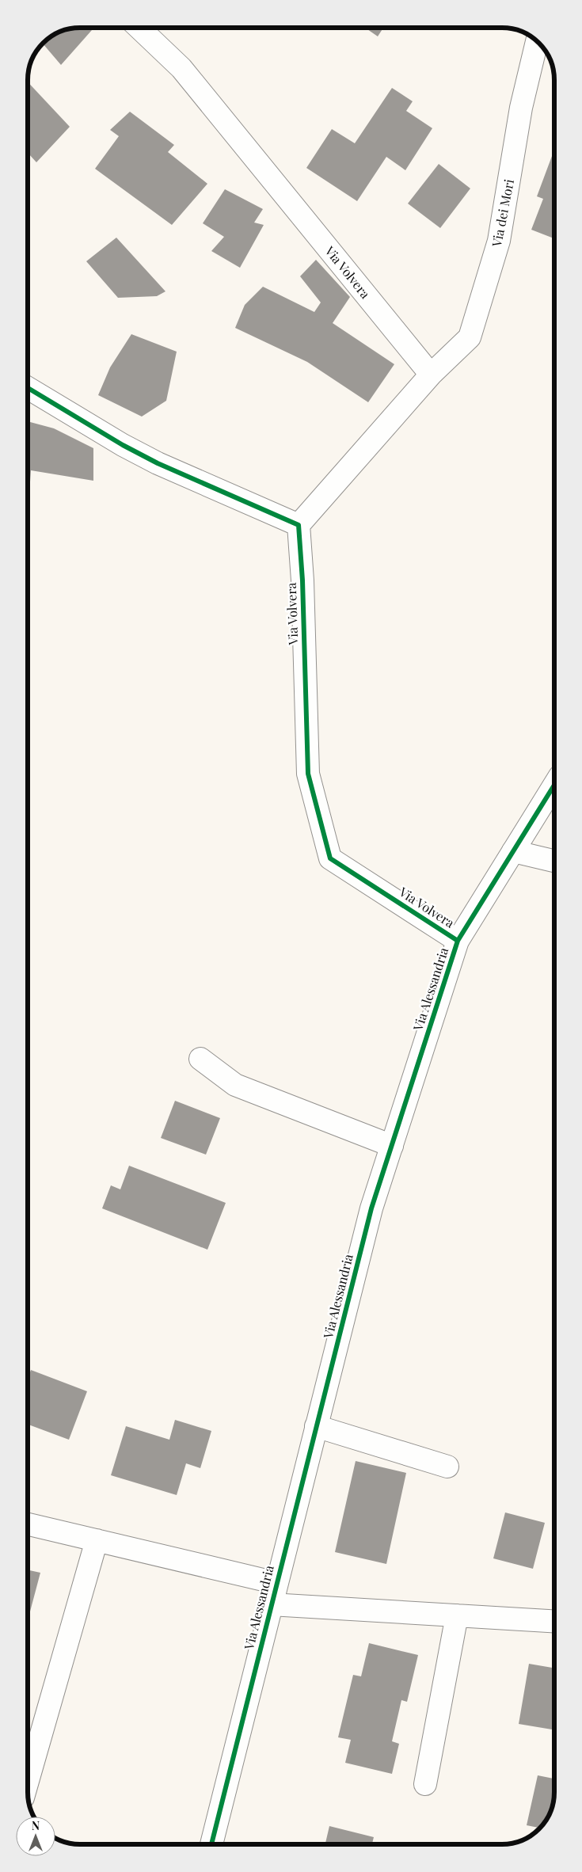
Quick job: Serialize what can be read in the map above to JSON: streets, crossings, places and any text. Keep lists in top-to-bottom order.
{
  "streets": {
    "street": ["Via dei Mori", "Via Volvera", "Via Alessandria"]
  },
  "crossings": [
    ["Via dei Mori", "Via Volvera"],
    ["Via Volvera", "Via Alessandria"]
  ],
  "north": "top"
}
